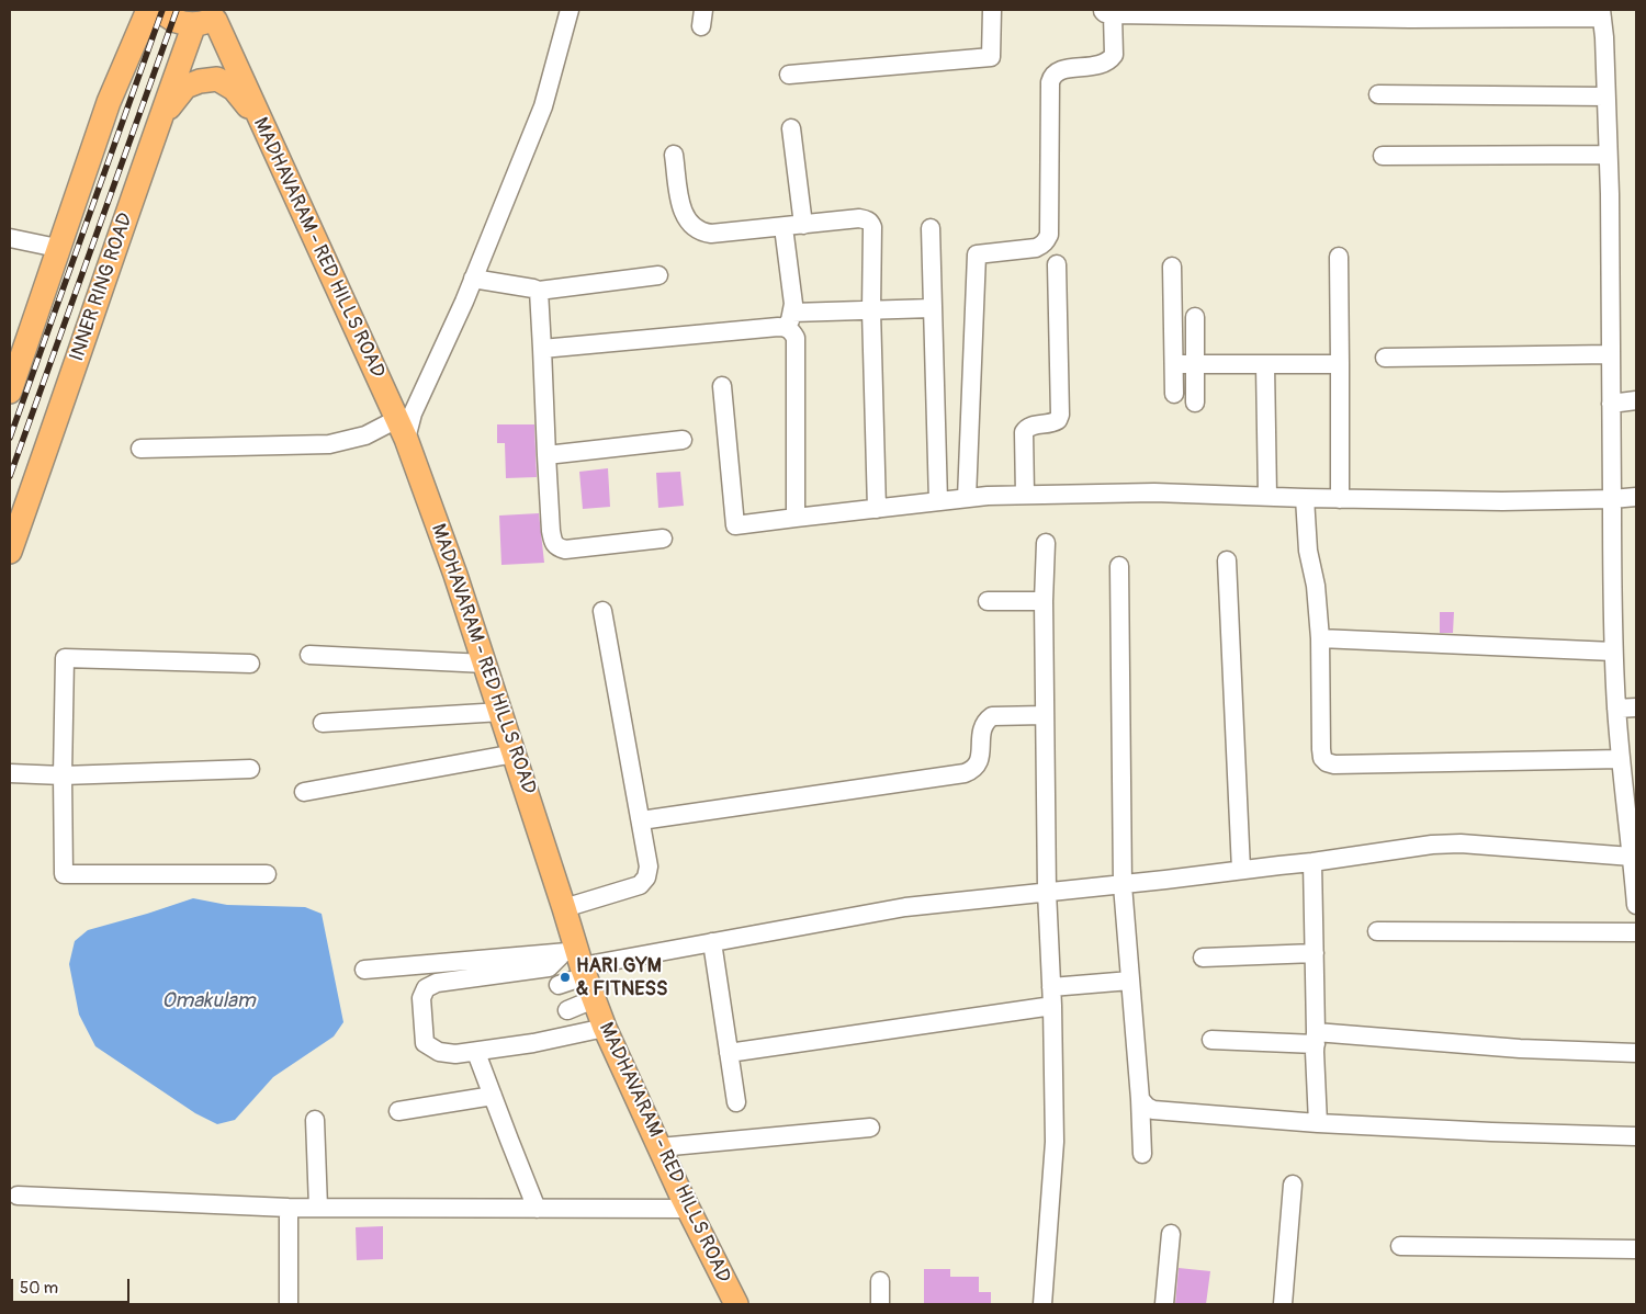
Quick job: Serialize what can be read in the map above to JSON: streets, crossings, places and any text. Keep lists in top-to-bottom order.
{
  "streets": {
    "main road": ["MADHAVARAM - RED HILLS ROAD", "INNER RING ROAD"]
  },
  "crossings": [
    ["MADHAVARAM - RED HILLS ROAD", "INNER RING ROAD"]
  ],
  "water": ["Omakulam"],
  "places": ["HARI GYM & FITNESS"],
  "scale_bar": "50 m"
}
